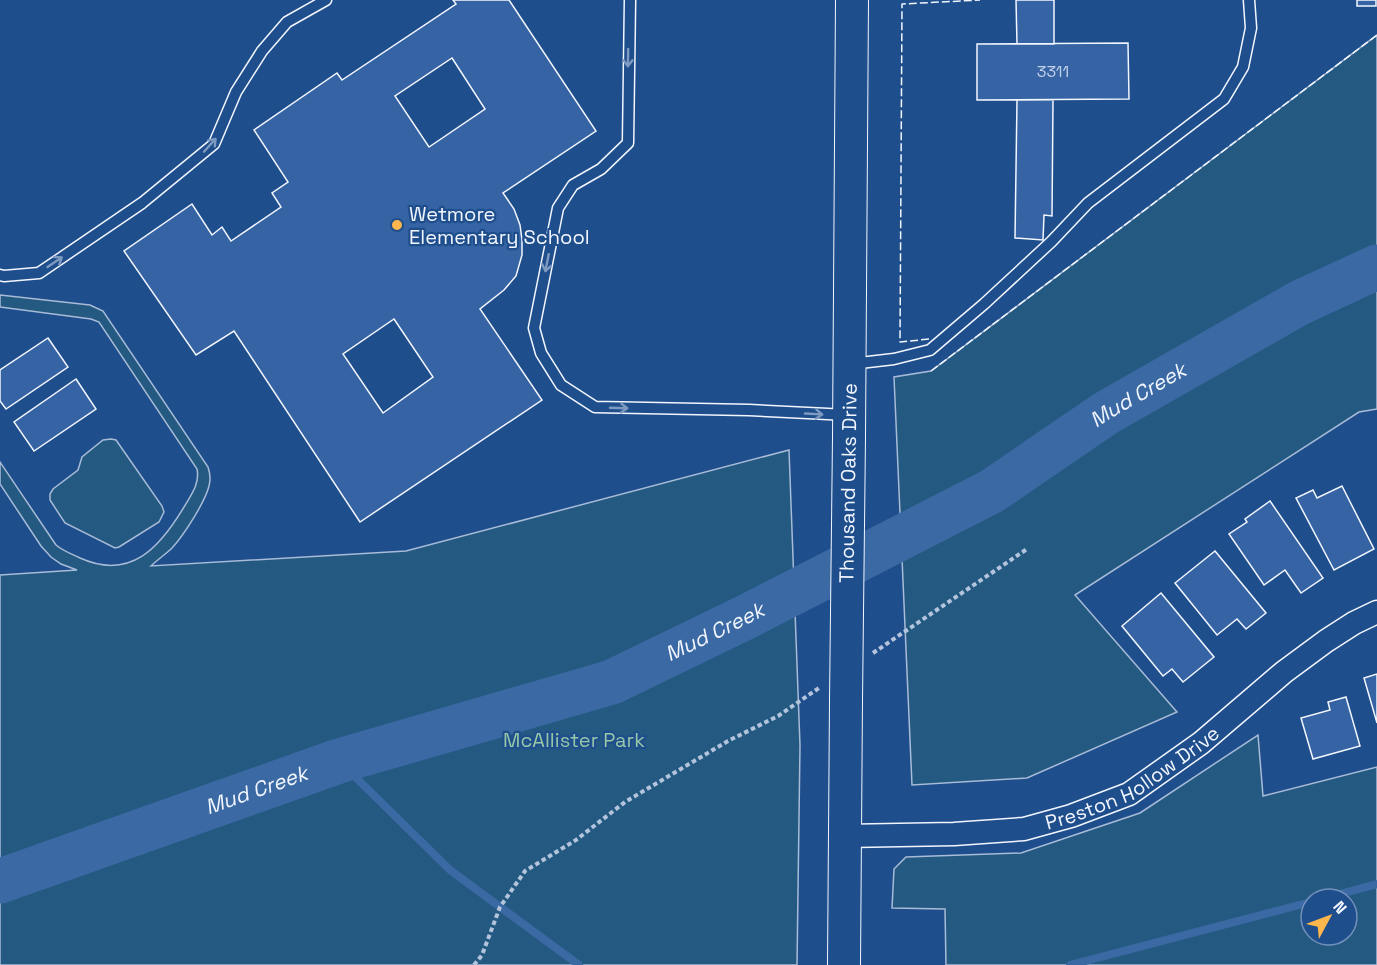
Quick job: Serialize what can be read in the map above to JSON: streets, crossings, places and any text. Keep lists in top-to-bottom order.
{
  "streets": {
    "main road": ["Thousand Oaks Drive"],
    "street": ["Preston Hollow Drive"]
  },
  "crossings": [
    ["Thousand Oaks Drive", "Preston Hollow Drive"]
  ],
  "water": ["Mud Creek"],
  "parks": ["McAllister Park"],
  "places": ["Wetmore Elementary School"],
  "house_numbers": ["3311"],
  "north": "top right"
}
